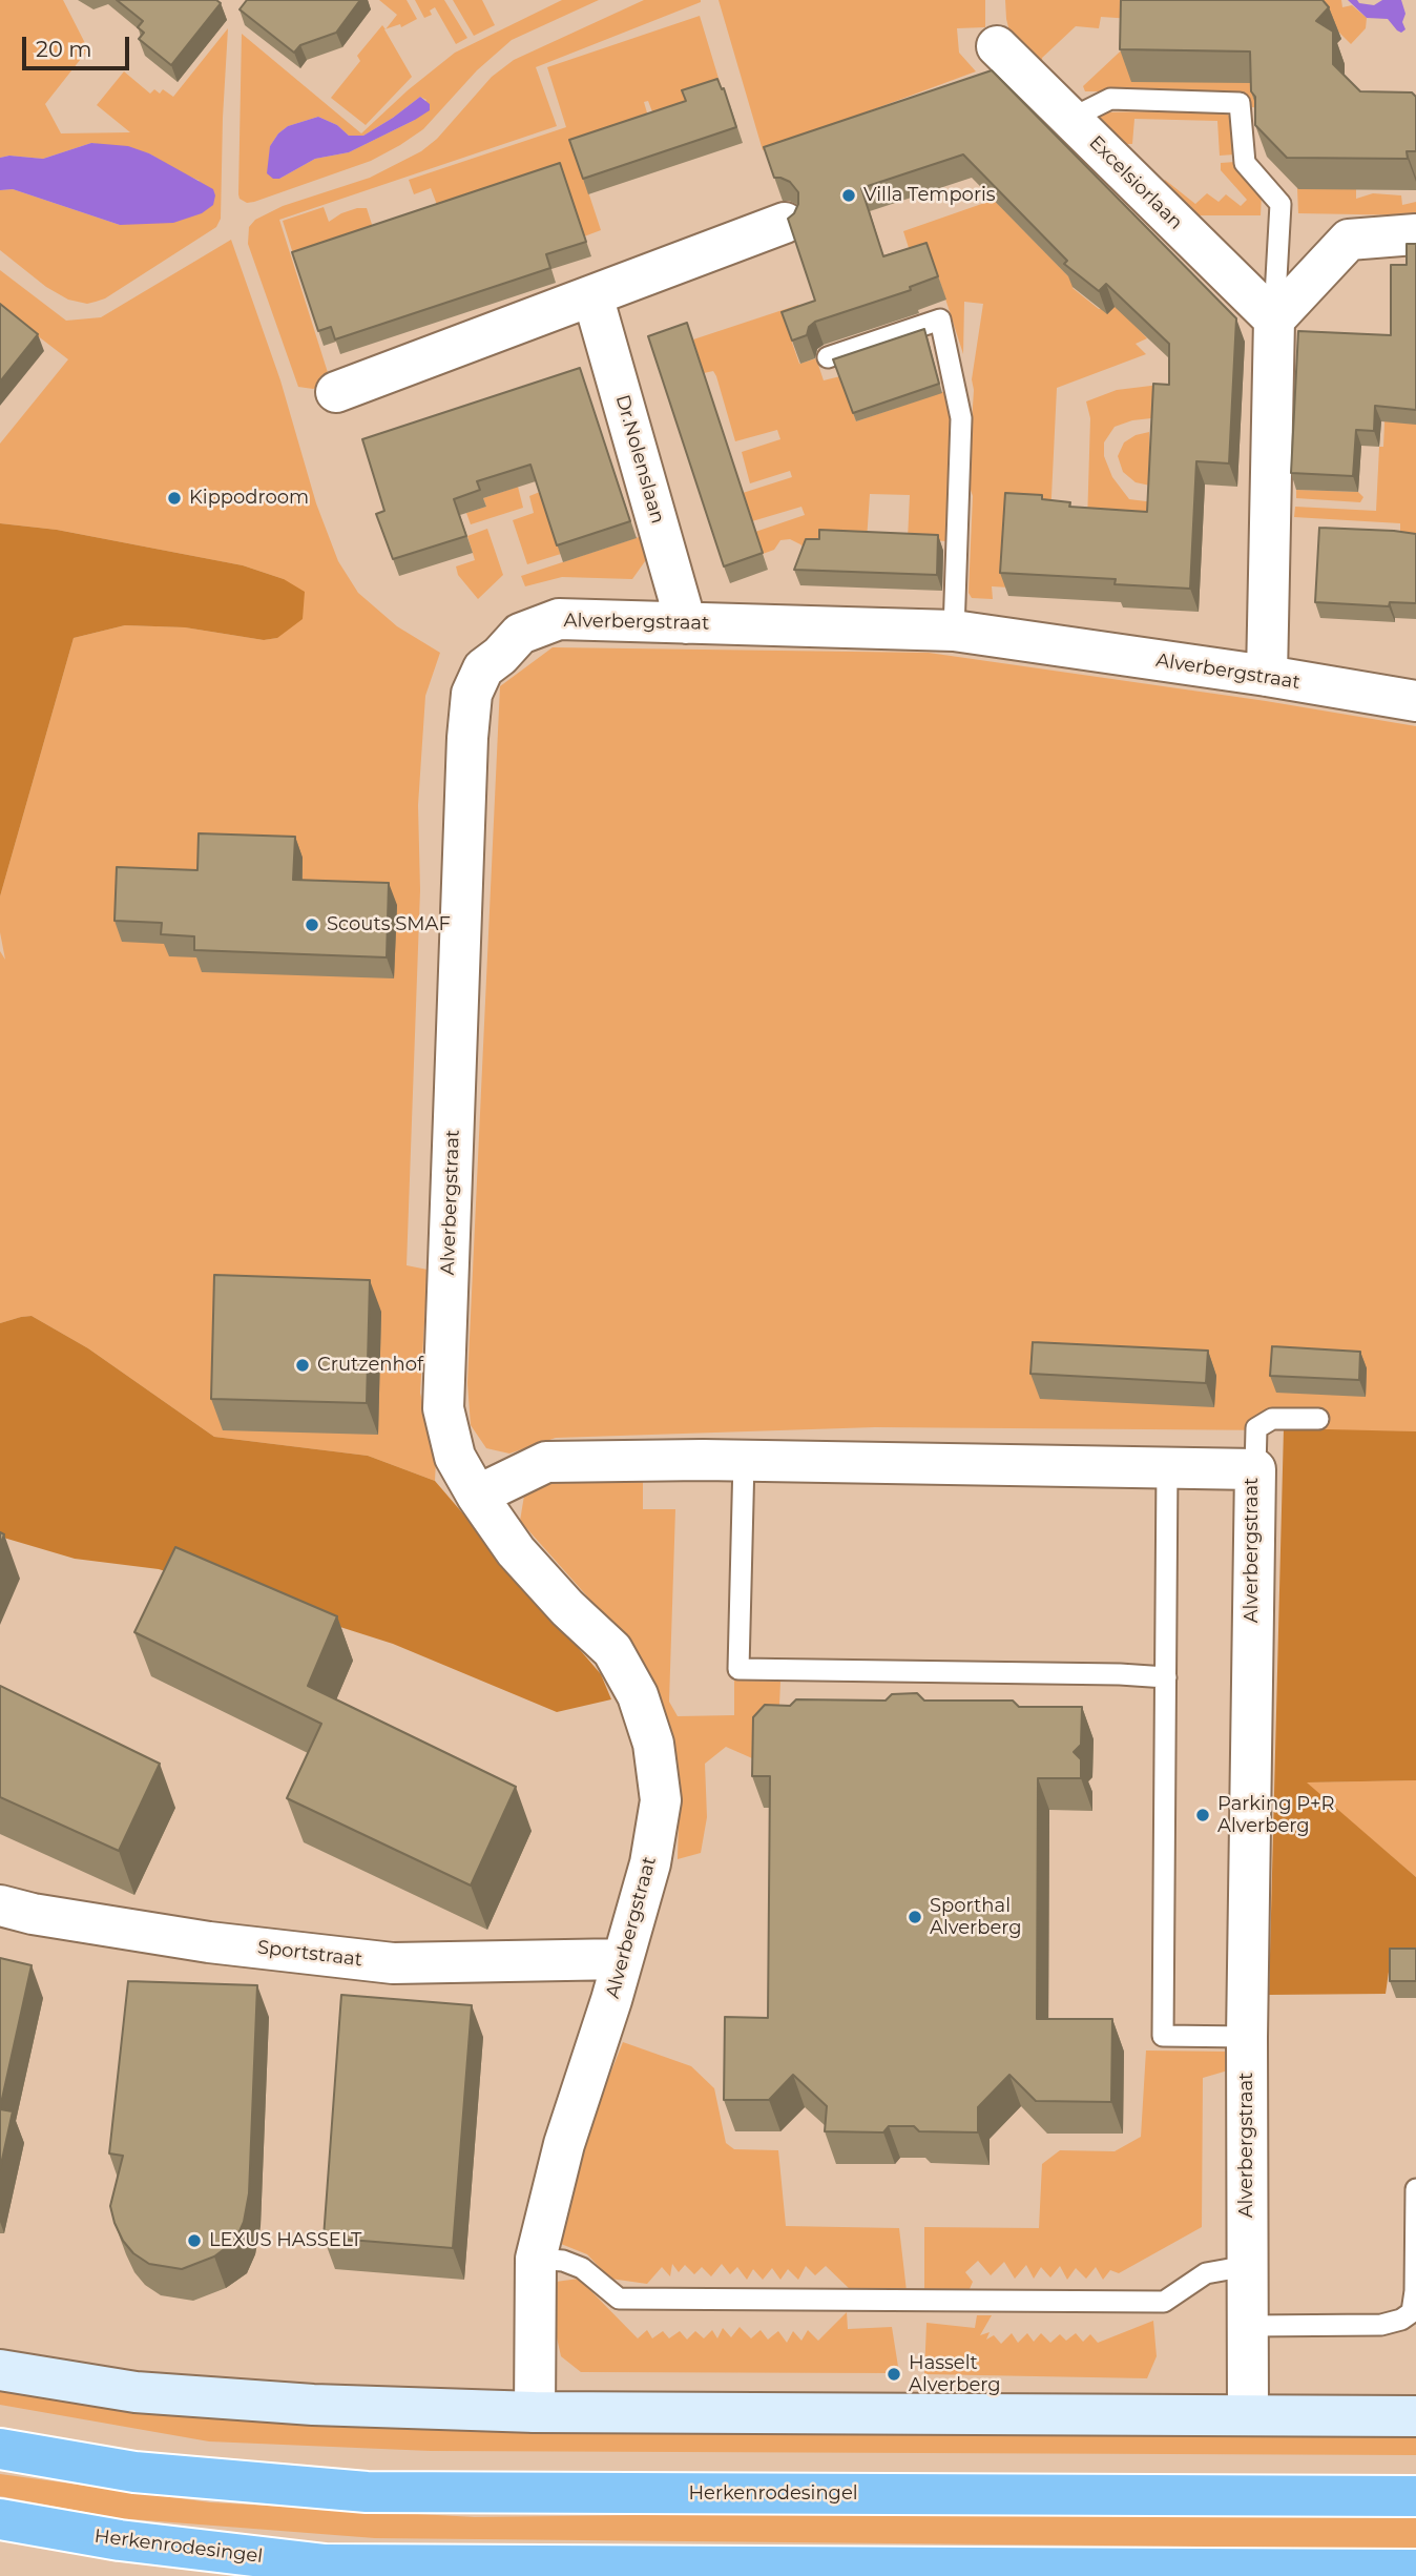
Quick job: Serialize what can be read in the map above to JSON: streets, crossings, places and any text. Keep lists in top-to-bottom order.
{
  "streets": {
    "highway": ["Herkenrodesingel"],
    "street": [
      "Excelsiorlaan",
      "Dr.Nolenslaan",
      "Alverbergstraat",
      "Sportstraat"
    ]
  },
  "crossings": [
    ["Dr.Nolenslaan", "Alverbergstraat"],
    ["Alverbergstraat", "Sportstraat"]
  ],
  "places": [
    "Villa Temporis",
    "Kippodroom",
    "Scouts SMAF",
    "Crutzenhof",
    "Parking P+R Alverberg",
    "Sporthal Alverberg",
    "LEXUS HASSELT",
    "Hasselt Alverberg"
  ],
  "scale_bar": "20 m"
}
